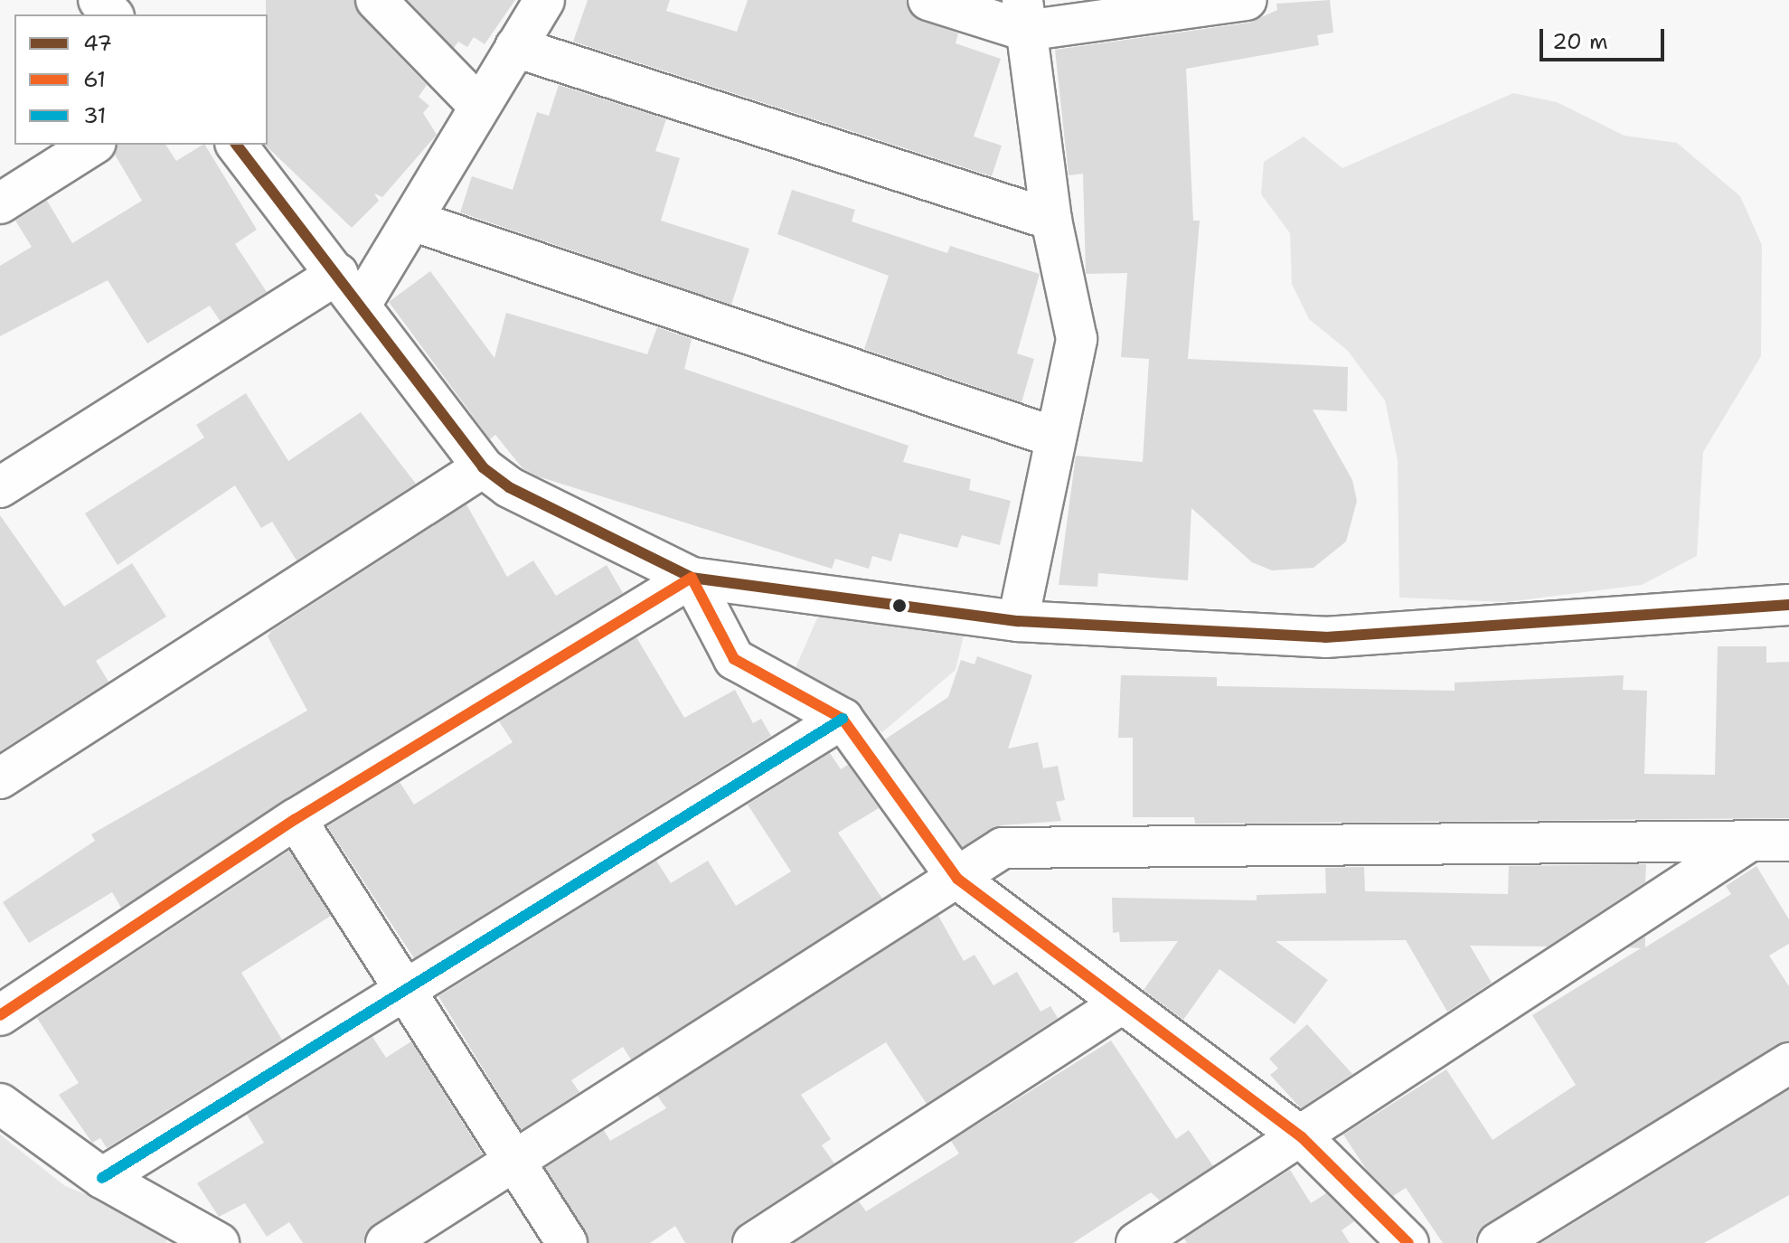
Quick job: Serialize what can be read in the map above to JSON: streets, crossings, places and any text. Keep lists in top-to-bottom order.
{
  "lines": ["transit line 47", "transit line 61", "transit line 31"],
  "legend": ["47", "61", "31"],
  "scale_bar": "20 m"
}
